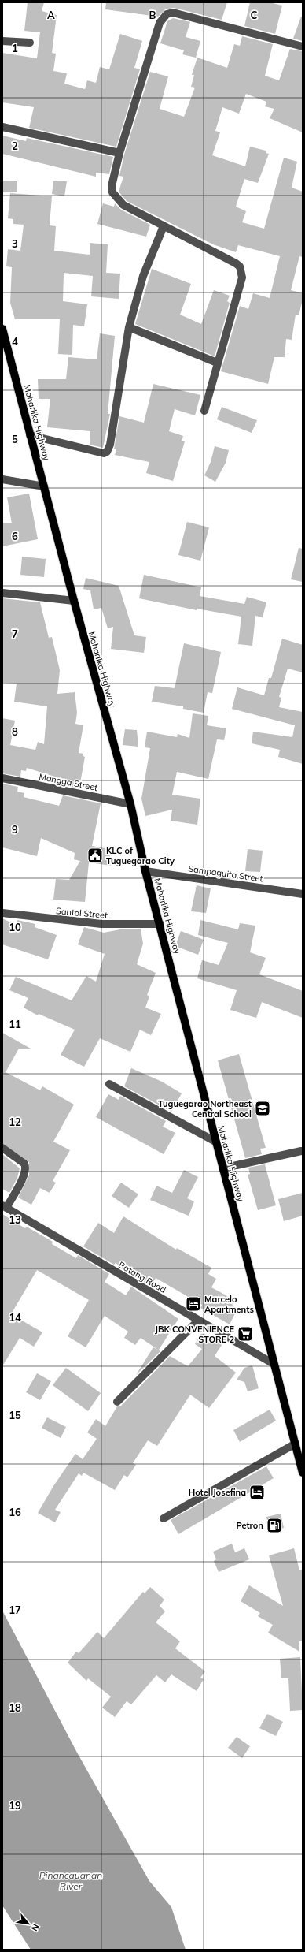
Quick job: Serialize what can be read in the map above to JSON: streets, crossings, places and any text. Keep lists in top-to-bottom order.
{
  "streets": {
    "main road": ["Maharlika Highway"],
    "street": [
      "Mangga Street",
      "Sampaguita Street",
      "Santol Street",
      "Batang Road"
    ]
  },
  "crossings": [
    ["Maharlika Highway", "Mangga Street"],
    ["Maharlika Highway", "Sampaguita Street"],
    ["Maharlika Highway", "Santol Street"],
    ["Maharlika Highway", "Batang Road"]
  ],
  "water": ["Pinancauanan River"],
  "places": {
    "public building": ["KLC of Tuguegarao City"],
    "school or university": ["Tuguegarao Northeast Central School"],
    "hotel": ["Marcelo Apartments", "Hotel Josefina"],
    "supermarket": ["JBK CONVENIENCE STORE 2"],
    "fuel station": ["Petron"]
  },
  "north": "bottom right",
  "grid": {
    "columns": ["A", "B", "C"],
    "rows": [
      "1",
      "2",
      "3",
      "4",
      "5",
      "6",
      "7",
      "8",
      "9",
      "10",
      "11",
      "12",
      "13",
      "14",
      "15",
      "16",
      "17",
      "18",
      "19"
    ]
  }
}
